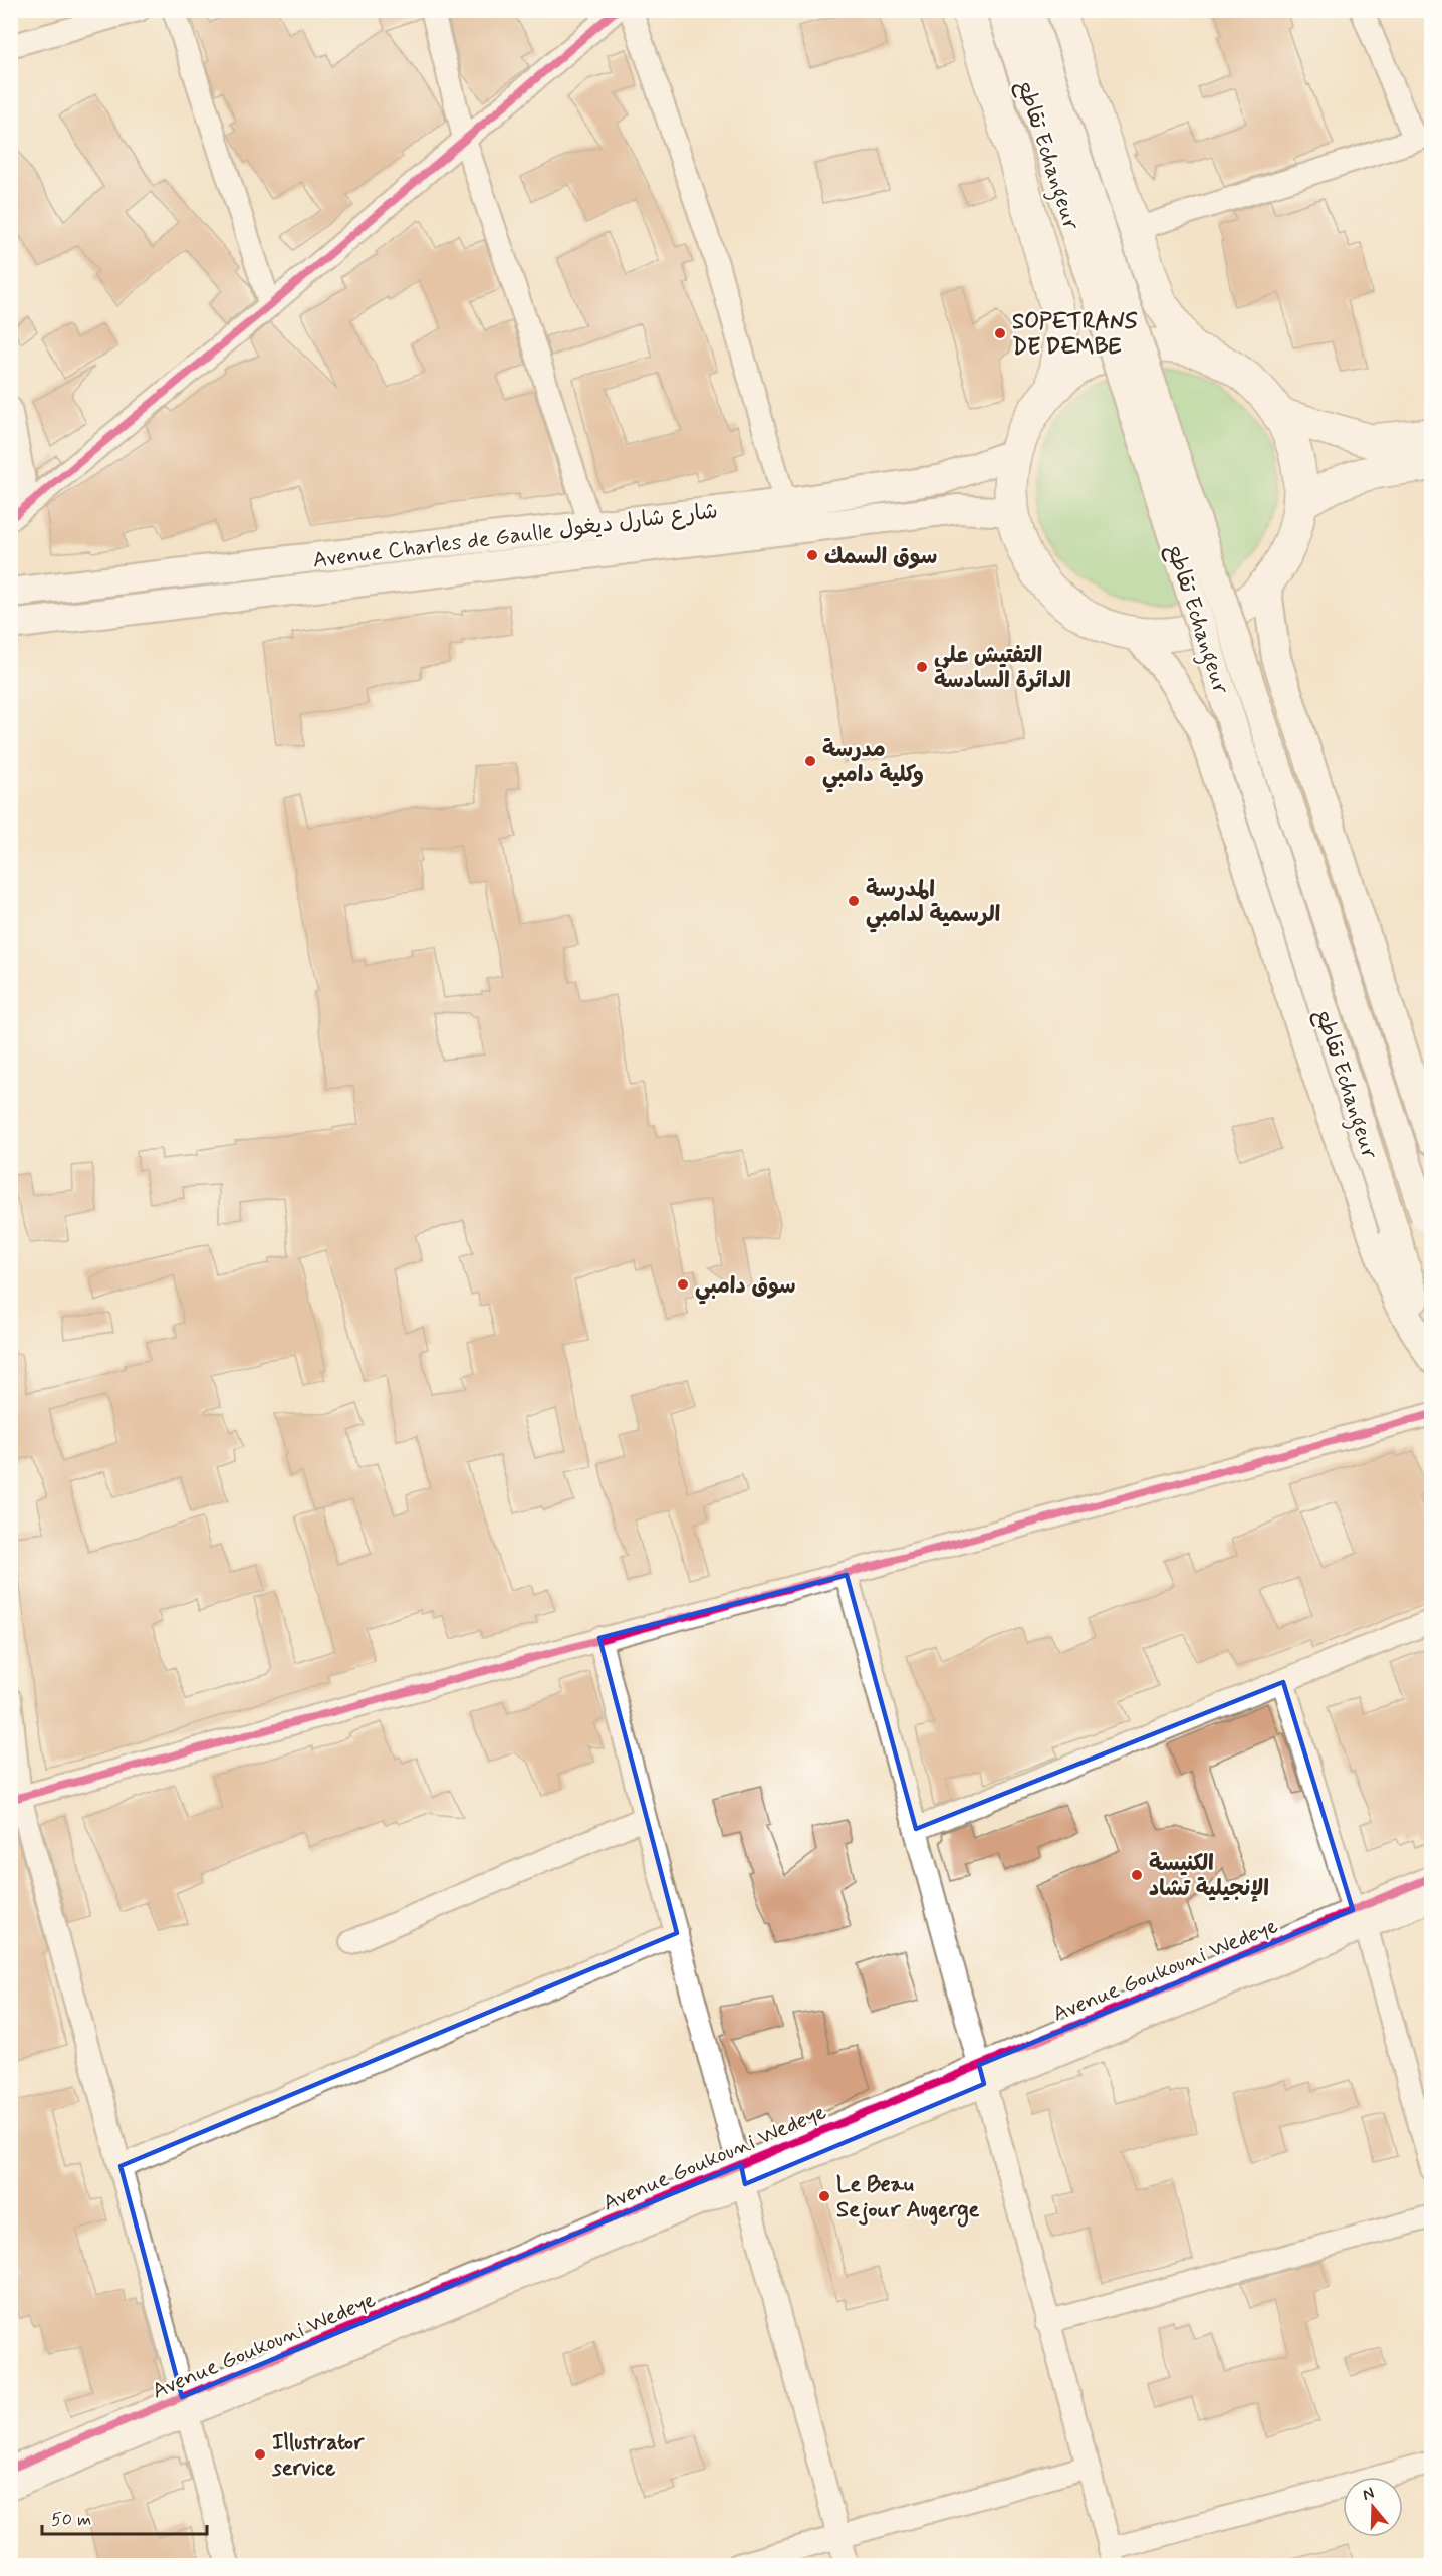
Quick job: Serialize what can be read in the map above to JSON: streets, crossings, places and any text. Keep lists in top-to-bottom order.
{
  "streets": {
    "main road": ["تقاطع Echangeur", "Avenue Charles de Gaulle شارع شارل ديغول"],
    "street": ["Avenue Goukouni Wedeye"]
  },
  "places": [
    "SOPETRANS DE DEMBE",
    "سوق السمك",
    "التفتيش على الدائرة السادسة",
    "مدرسة وكلية دامبي",
    "المدرسة الرسمية لدامبي",
    "سوق دامبي",
    "الكنيسة الإنجيلية تشاد",
    "Le Beau Sejour Augerge",
    "Illustrator service"
  ],
  "scale_bar": "50 m",
  "north": "top"
}
